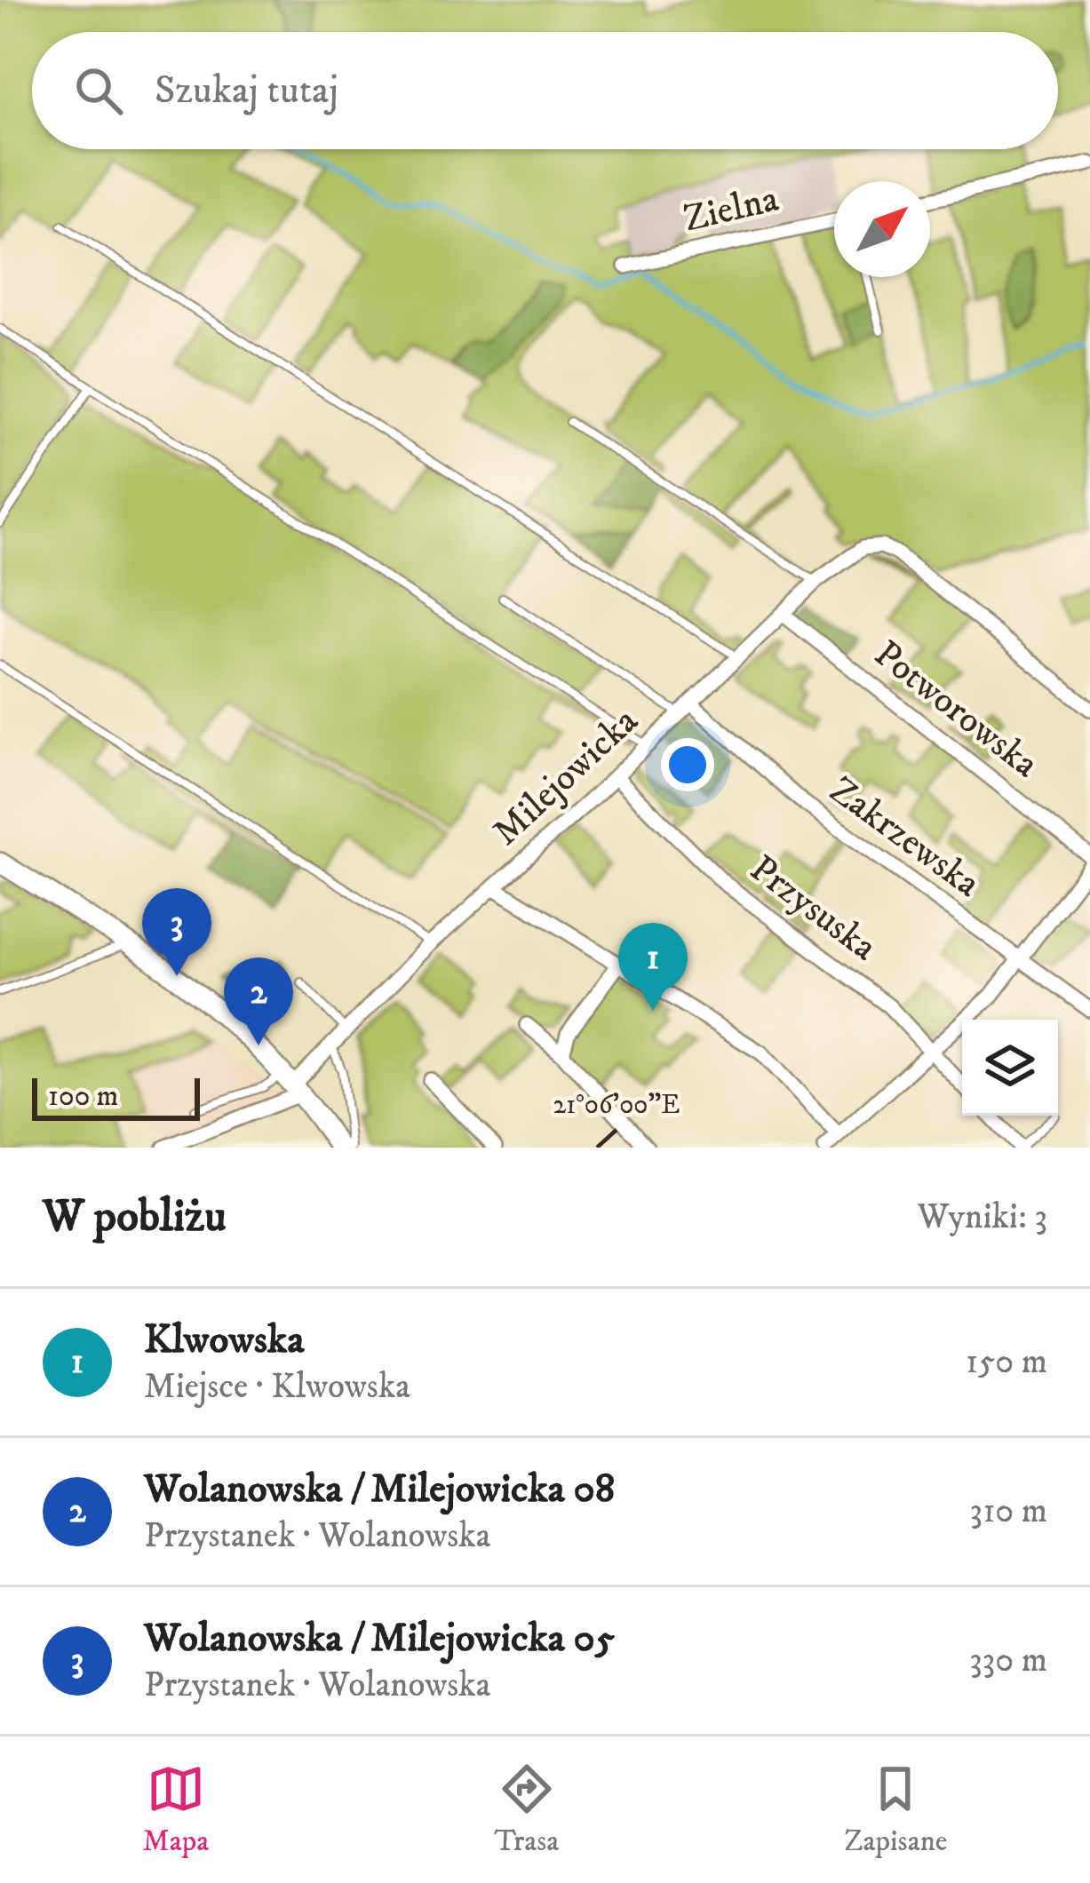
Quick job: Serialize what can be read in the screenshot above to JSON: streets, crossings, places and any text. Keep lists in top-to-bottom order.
{
  "streets": {
    "street": [
      "Zielna",
      "Potworowska",
      "Milejowicka",
      "Zakrzewska",
      "Przysuska"
    ]
  },
  "crossings": [
    ["Potworowska", "Milejowicka"],
    ["Milejowicka", "Zakrzewska"],
    ["Milejowicka", "Przysuska"]
  ],
  "scale_bar": "100 m",
  "north": "top right",
  "page": {
    "search": "Szukaj tutaj",
    "pins": ["3", "1", "2"],
    "scale": "100 m",
    "heading": ["W pobliżu", "Wyniki: 3"],
    "list": [
      {
        "mark": "1",
        "name": "Klwowska",
        "note": "Miejsce · Klwowska",
        "value": "150 m"
      },
      {
        "mark": "2",
        "name": "Wolanowska / Milejowicka 08",
        "note": "Przystanek · Wolanowska",
        "value": "310 m"
      },
      {
        "mark": "3",
        "name": "Wolanowska / Milejowicka 05",
        "note": "Przystanek · Wolanowska",
        "value": "330 m"
      }
    ],
    "nav": ["Mapa", "Trasa", "Zapisane"]
  },
  "coordinates": ["21°06'00\"E"]
}
